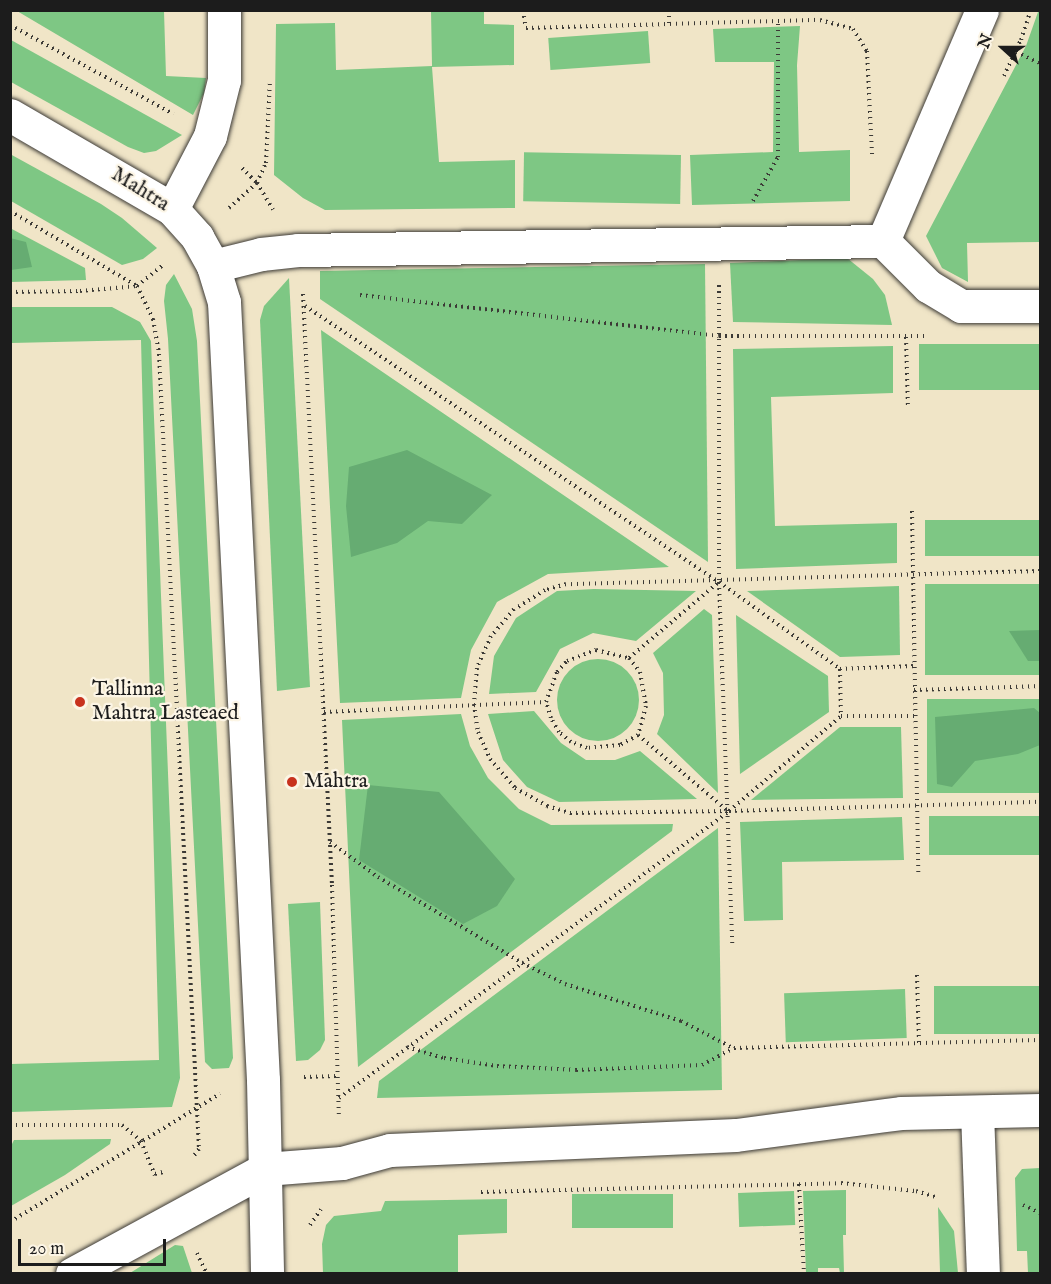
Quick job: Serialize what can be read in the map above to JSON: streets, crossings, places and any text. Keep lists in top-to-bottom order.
{
  "streets": {
    "street": ["Mahtra"]
  },
  "places": ["Tallinna Mahtra Lasteaed", "Mahtra"],
  "scale_bar": "20 m",
  "north": "left"
}
